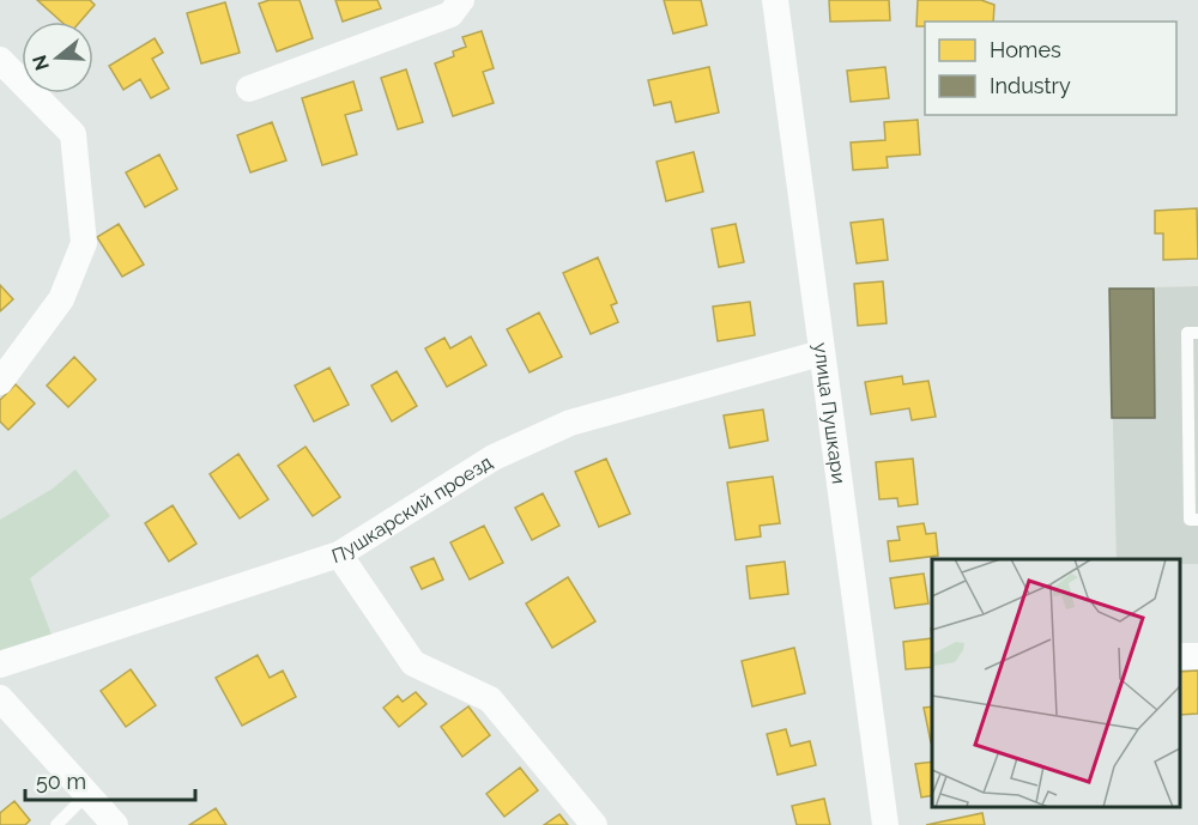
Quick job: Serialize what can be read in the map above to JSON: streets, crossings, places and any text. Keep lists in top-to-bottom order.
{
  "streets": {
    "street": ["улица Пушкари", "Пушкарский проезд"]
  },
  "crossings": [
    ["улица Пушкари", "Пушкарский проезд"]
  ],
  "legend": ["Homes", "Industry"],
  "scale_bar": "50 m",
  "north": "left"
}
